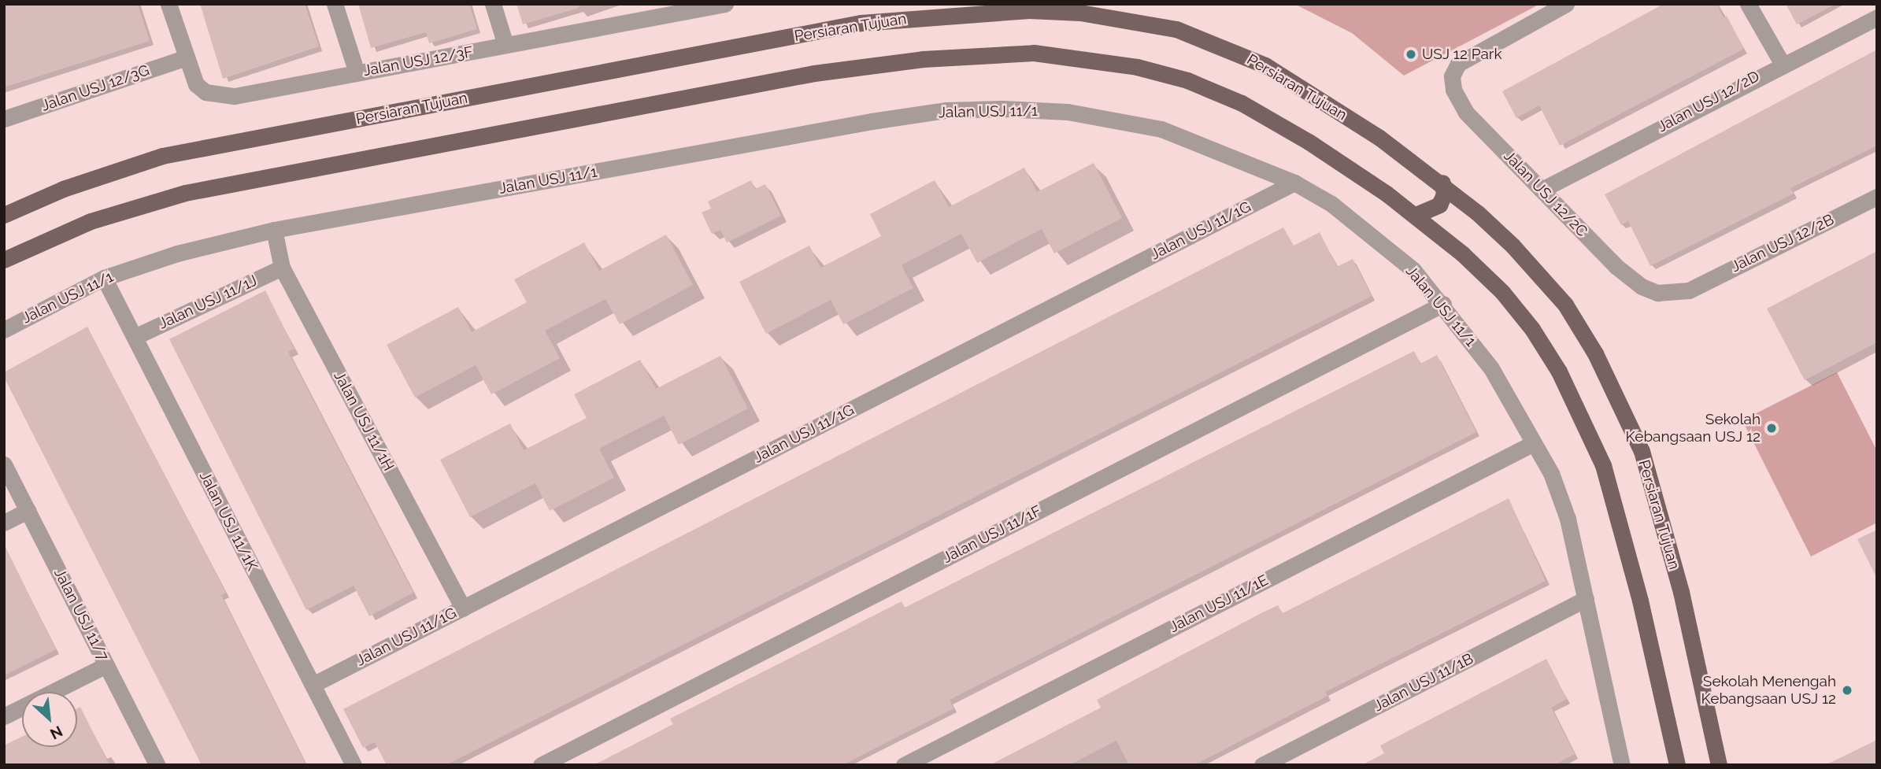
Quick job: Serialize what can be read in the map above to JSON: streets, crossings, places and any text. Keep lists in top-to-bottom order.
{
  "streets": {
    "main road": ["Persiaran Tujuan"],
    "street": [
      "Jalan USJ 12/3F",
      "Jalan USJ 12/3G",
      "Jalan USJ 12/2D",
      "Jalan USJ 11/1",
      "Jalan USJ 12/2C",
      "Jalan USJ 11/1G",
      "Jalan USJ 12/2B",
      "Jalan USJ 11/1J",
      "Jalan USJ 11/1H",
      "Jalan USJ 11/1K",
      "Jalan USJ 11/1F",
      "Jalan USJ 11/1E",
      "Jalan USJ 11/7",
      "Jalan USJ 11/1B"
    ]
  },
  "crossings": [
    ["Jalan USJ 12/3F", "Jalan USJ 12/3G"],
    ["Jalan USJ 12/2D", "Jalan USJ 12/2C"],
    ["Jalan USJ 11/1", "Jalan USJ 11/1G"],
    ["Jalan USJ 11/1", "Jalan USJ 11/1H"],
    ["Jalan USJ 11/1", "Jalan USJ 11/1K"],
    ["Jalan USJ 11/1", "Jalan USJ 11/1F"],
    ["Jalan USJ 11/1", "Jalan USJ 11/1E"],
    ["Jalan USJ 11/1", "Jalan USJ 11/1B"],
    ["Jalan USJ 12/2C", "Jalan USJ 12/2B"],
    ["Jalan USJ 11/1G", "Jalan USJ 11/1H"],
    ["Jalan USJ 11/1G", "Jalan USJ 11/1K"],
    ["Jalan USJ 11/1J", "Jalan USJ 11/1H"],
    ["Jalan USJ 11/1J", "Jalan USJ 11/1K"]
  ],
  "places": ["USJ 12 Park", "Sekolah Kebangsaan USJ 12", "Sekolah Menengah Kebangsaan USJ 12"],
  "north": "bottom right"
}
